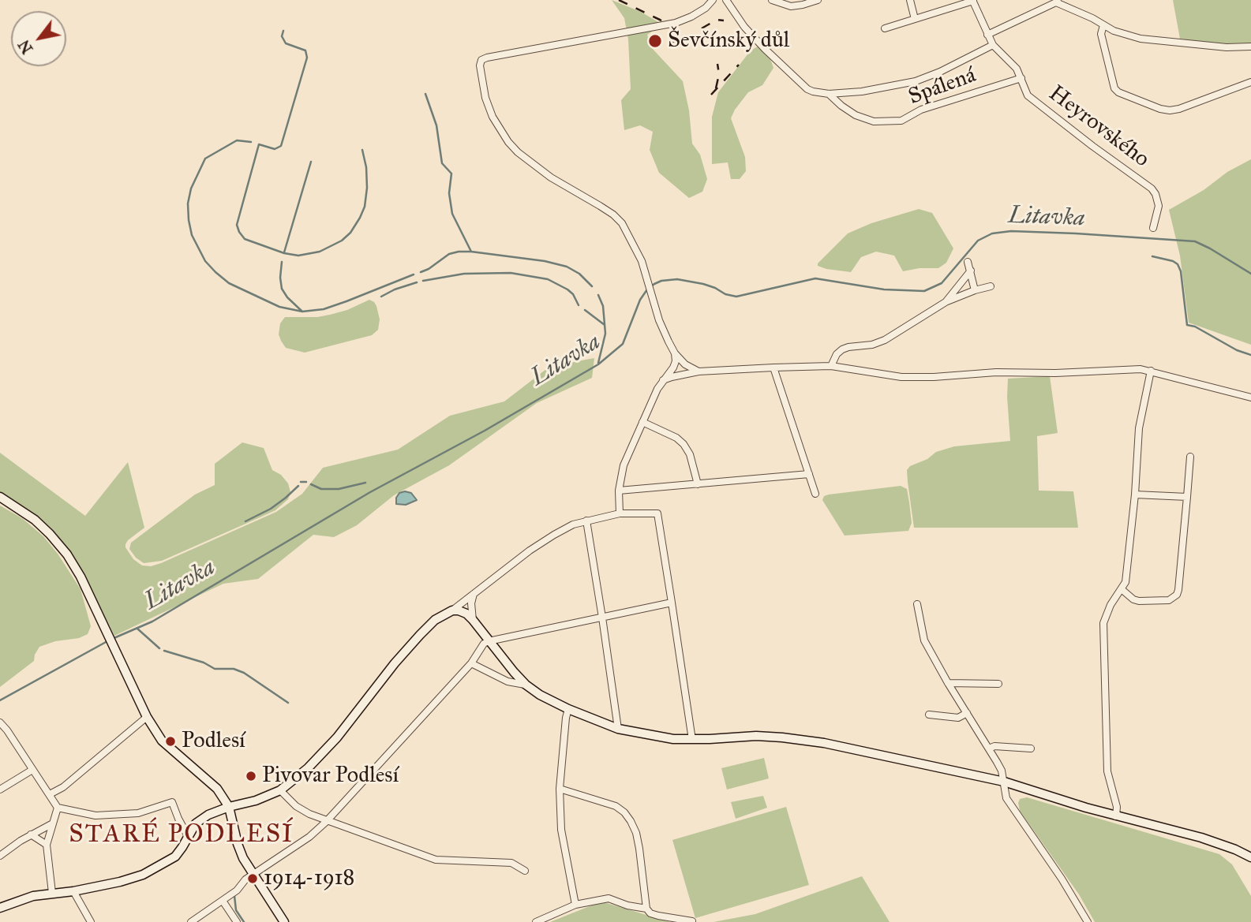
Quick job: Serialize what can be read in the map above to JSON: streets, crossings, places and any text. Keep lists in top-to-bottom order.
{
  "streets": {
    "street": ["Spálená", "Heyrovského"]
  },
  "crossings": [
    ["Spálená", "Heyrovského"]
  ],
  "districts": ["STARÉ PODLESÍ"],
  "water": ["Litavka"],
  "places": [
    "Ševčínský důl",
    "Podlesí",
    "Pivovar Podlesí",
    "1914-1918"
  ],
  "north": "bottom left"
}
